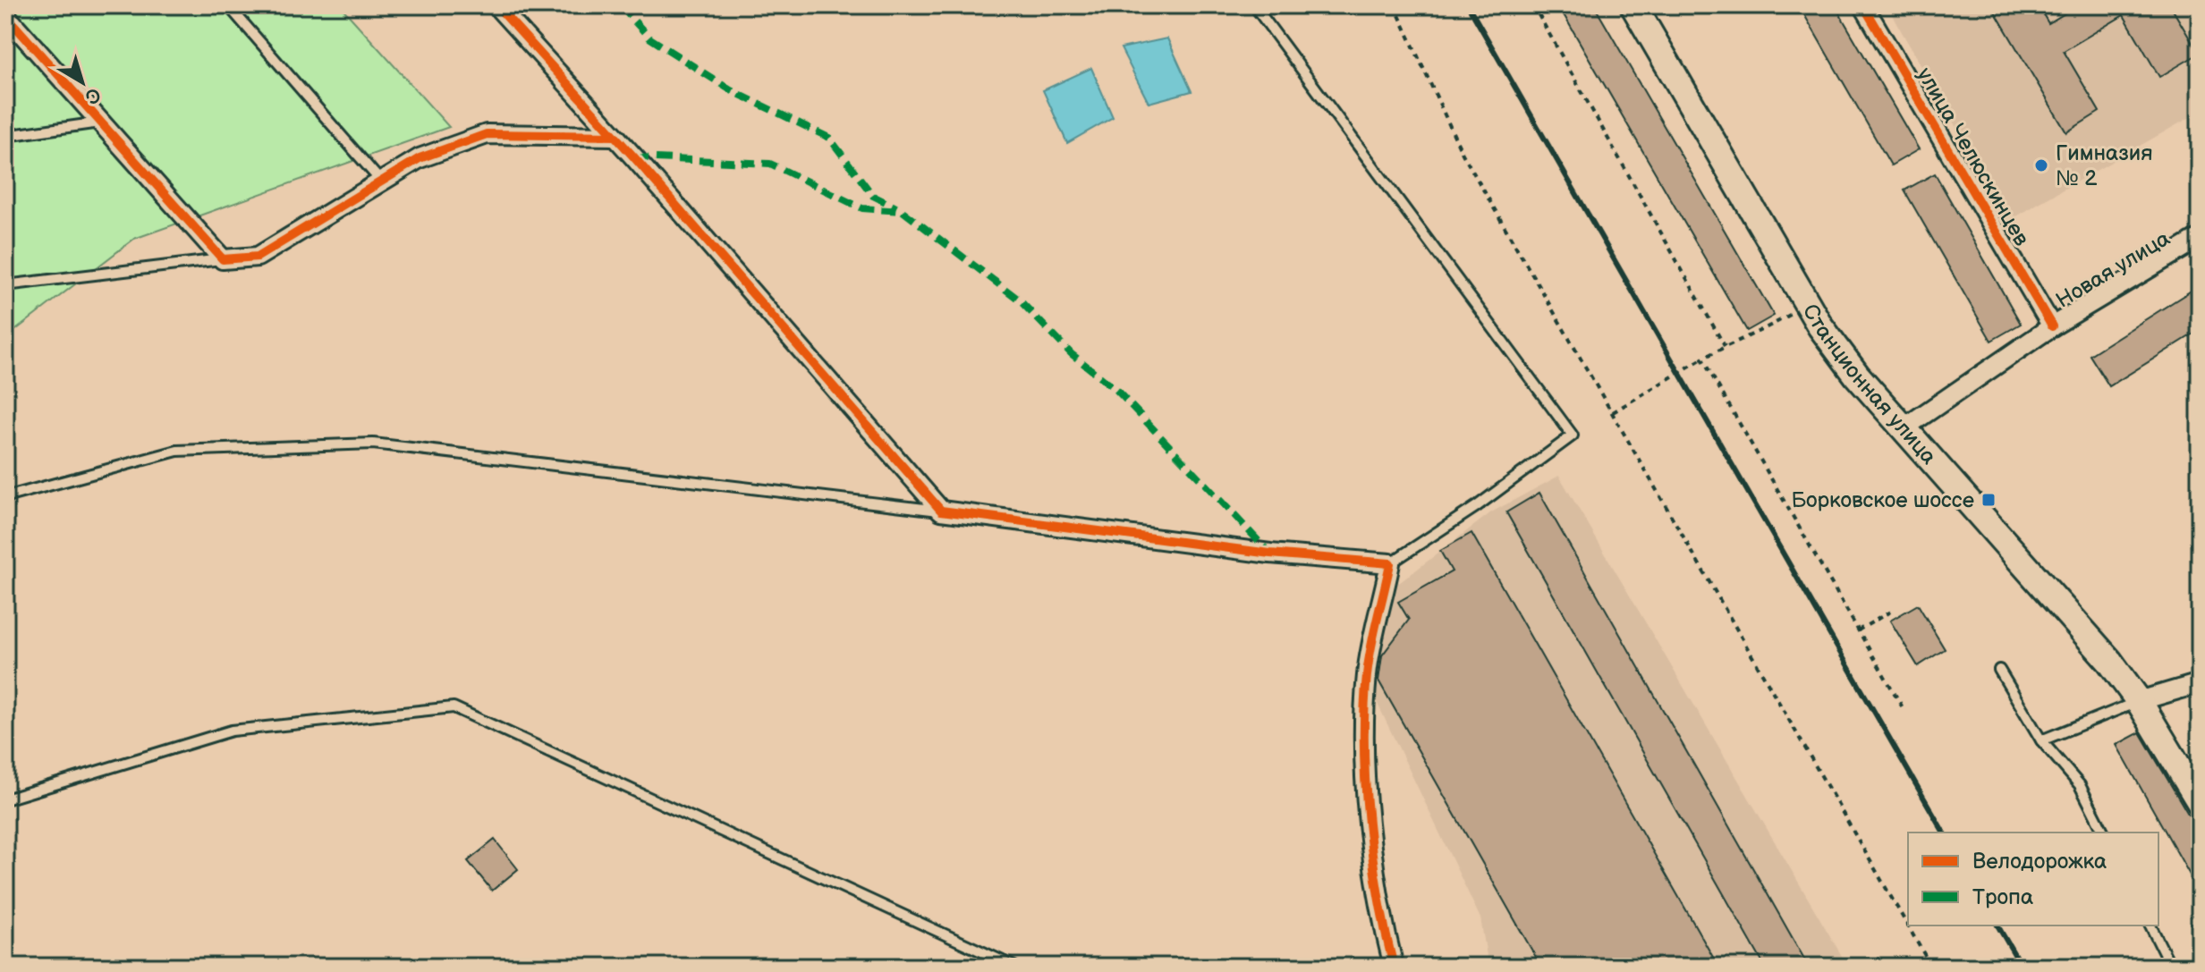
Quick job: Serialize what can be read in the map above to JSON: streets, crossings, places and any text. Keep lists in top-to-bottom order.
{
  "streets": {
    "main road": ["Станционная улица"],
    "street": ["улица Челюскинцев", "Новая улица"]
  },
  "crossings": [
    ["улица Челюскинцев", "Новая улица"],
    ["Новая улица", "Станционная улица"]
  ],
  "places": {
    "other": ["Гимназия № 2"],
    "transit": ["Борковское шоссе"]
  },
  "legend": ["Велодорожка", "Тропа"],
  "north": "bottom right"
}
